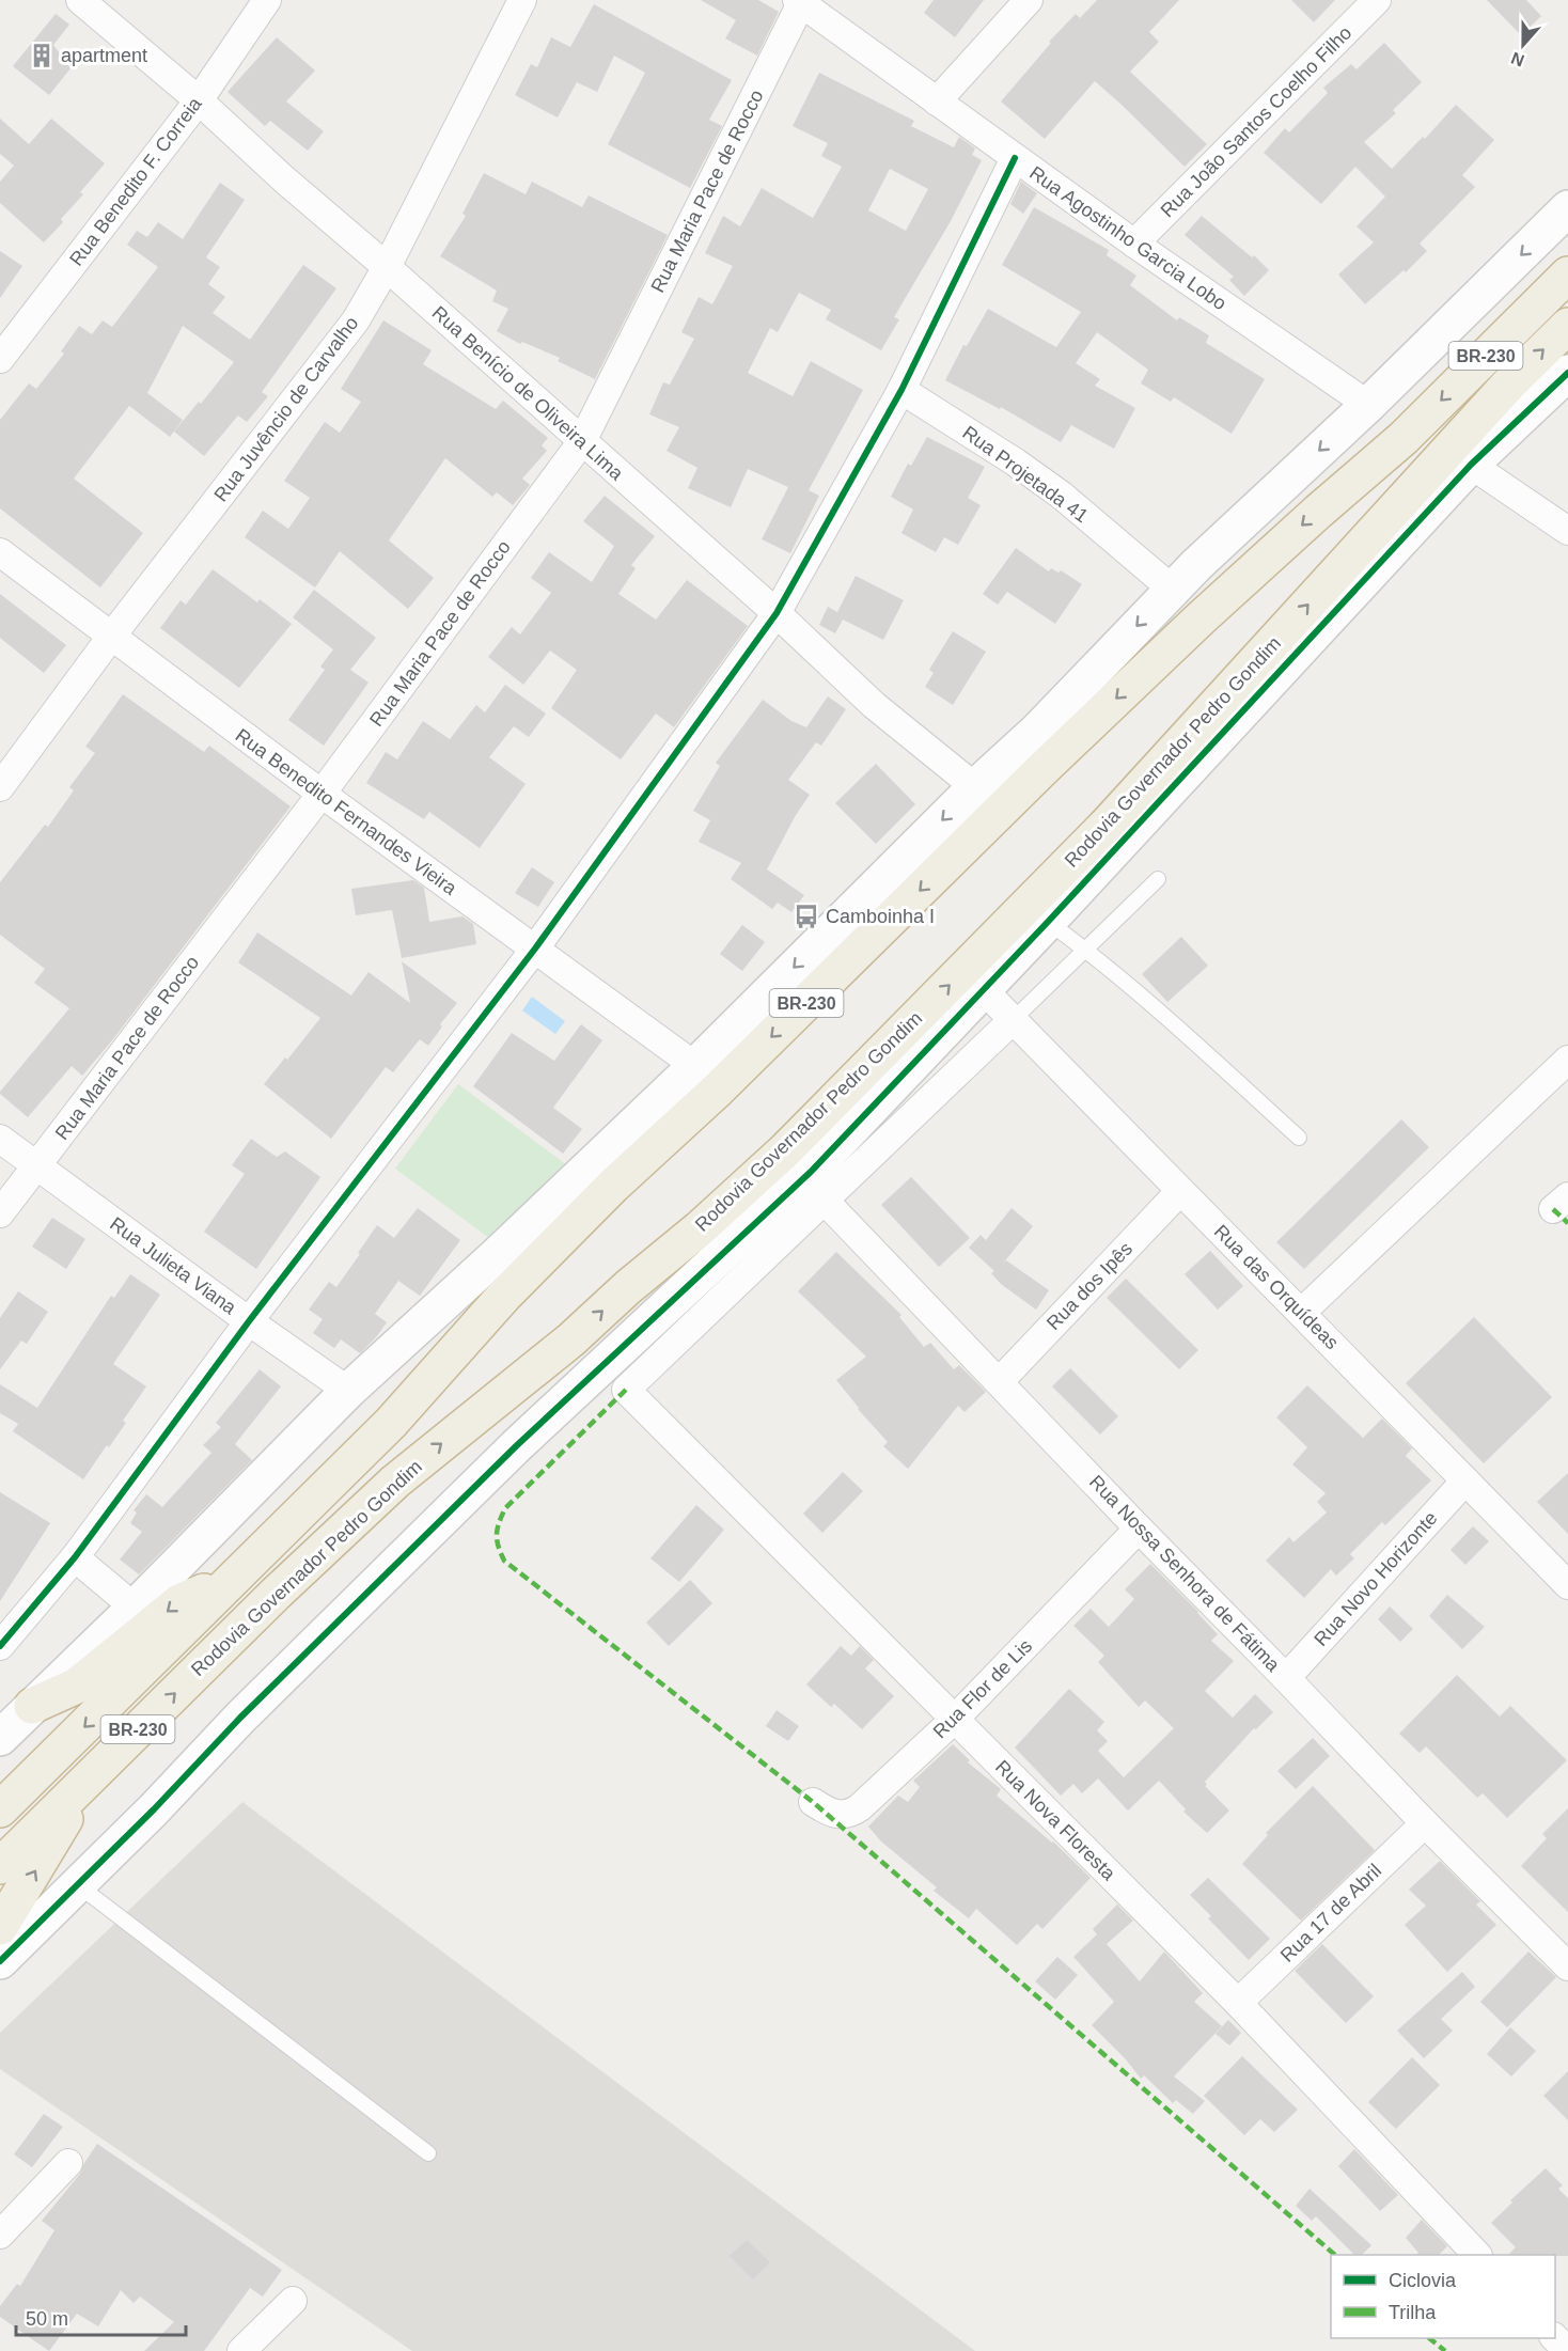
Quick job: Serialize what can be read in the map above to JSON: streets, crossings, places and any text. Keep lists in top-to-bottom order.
{
  "streets": {
    "highway": ["BR-230", "Rodovia Governador Pedro Gondim"],
    "street": [
      "Rua João Santos Coelho Filho",
      "Rua Benedito F. Correia",
      "Rua Maria Pace de Rocco",
      "Rua Agostinho Garcia Lobo",
      "Rua Benício de Oliveira Lima",
      "Rua Juvêncio de Carvalho",
      "Rua Projetada 41",
      "Rua Benedito Fernandes Vieira",
      "Rua Julieta Viana",
      "Rua dos Ipês",
      "Rua das Orquídeas",
      "Rua Nossa Senhora de Fátima",
      "Rua Novo Horizonte",
      "Rua Flor de Lis",
      "Rua Nova Floresta",
      "Rua 17 de Abril"
    ]
  },
  "crossings": [
    ["Rua João Santos Coelho Filho", "Rua Agostinho Garcia Lobo"],
    ["Rua Benedito F. Correia", "Rua Benício de Oliveira Lima"],
    ["Rua Maria Pace de Rocco", "Rua Agostinho Garcia Lobo"],
    ["Rua Maria Pace de Rocco", "Rua Benício de Oliveira Lima"],
    ["Rua Maria Pace de Rocco", "Rua Benedito Fernandes Vieira"],
    ["Rua Maria Pace de Rocco", "Rua Julieta Viana"],
    ["Rua Benício de Oliveira Lima", "Rua Juvêncio de Carvalho"],
    ["Rua Juvêncio de Carvalho", "Rua Benedito Fernandes Vieira"],
    ["Rua dos Ipês", "Rua das Orquídeas"],
    ["Rua dos Ipês", "Rua Nossa Senhora de Fátima"],
    ["Rua das Orquídeas", "Rua Novo Horizonte"],
    ["Rua Nossa Senhora de Fátima", "Rua Novo Horizonte"],
    ["Rua Nossa Senhora de Fátima", "Rua Flor de Lis"],
    ["Rua Nossa Senhora de Fátima", "Rua Nova Floresta"],
    ["Rua Nossa Senhora de Fátima", "Rua 17 de Abril"],
    ["Rua Flor de Lis", "Rua Nova Floresta"],
    ["Rua Nova Floresta", "Rua 17 de Abril"]
  ],
  "places": {
    "building": ["apartment"],
    "bus stop": ["Camboinha I"]
  },
  "legend": ["Ciclovia", "Trilha"],
  "scale_bar": "50 m",
  "north": "bottom"
}
